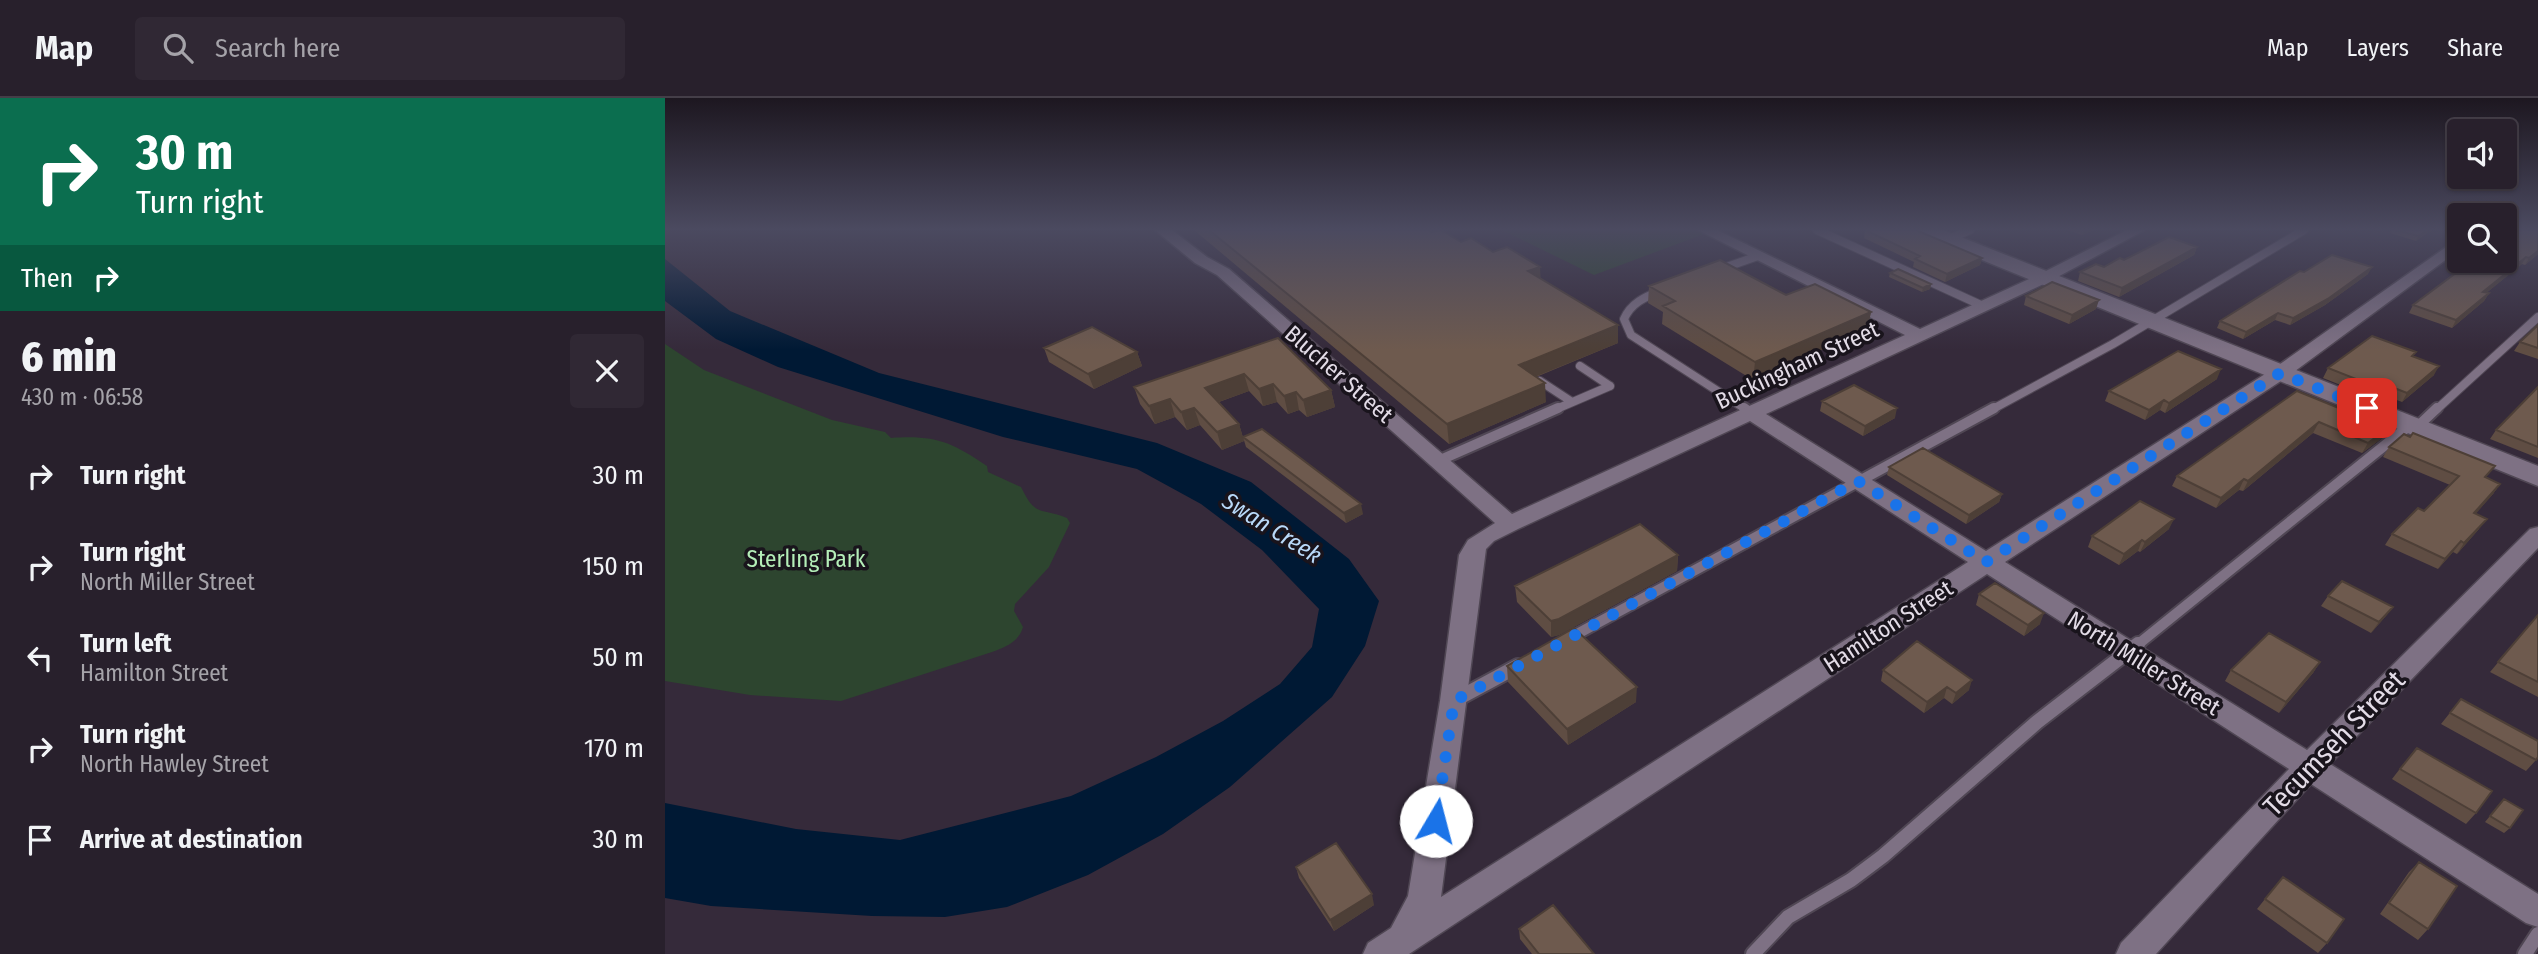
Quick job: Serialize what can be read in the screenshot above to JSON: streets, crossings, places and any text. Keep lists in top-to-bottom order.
{
  "streets": {
    "street": [
      "Buckingham Street",
      "Blucher Street",
      "Hamilton Street",
      "North Miller Street",
      "Tecumseh Street"
    ]
  },
  "crossings": [
    ["Buckingham Street", "Blucher Street"],
    ["Buckingham Street", "North Miller Street"],
    ["Hamilton Street", "North Miller Street"],
    ["North Miller Street", "Tecumseh Street"]
  ],
  "water": ["Swan Creek"],
  "parks": ["Sterling Park"],
  "page": {
    "header": "Map",
    "search": "Search here",
    "nav": ["Map", "Layers", "Share"],
    "turn": ["30 m", "Turn right"],
    "then": "Then",
    "heading": ["6 min", "430 m · 06:58"],
    "list": [
      {
        "name": "Turn right",
        "value": "30 m"
      },
      {
        "name": "Turn right",
        "note": "North Miller Street",
        "value": "150 m"
      },
      {
        "name": "Turn left",
        "note": "Hamilton Street",
        "value": "50 m"
      },
      {
        "name": "Turn right",
        "note": "North Hawley Street",
        "value": "170 m"
      },
      {
        "name": "Arrive at destination",
        "value": "30 m"
      }
    ]
  }
}
